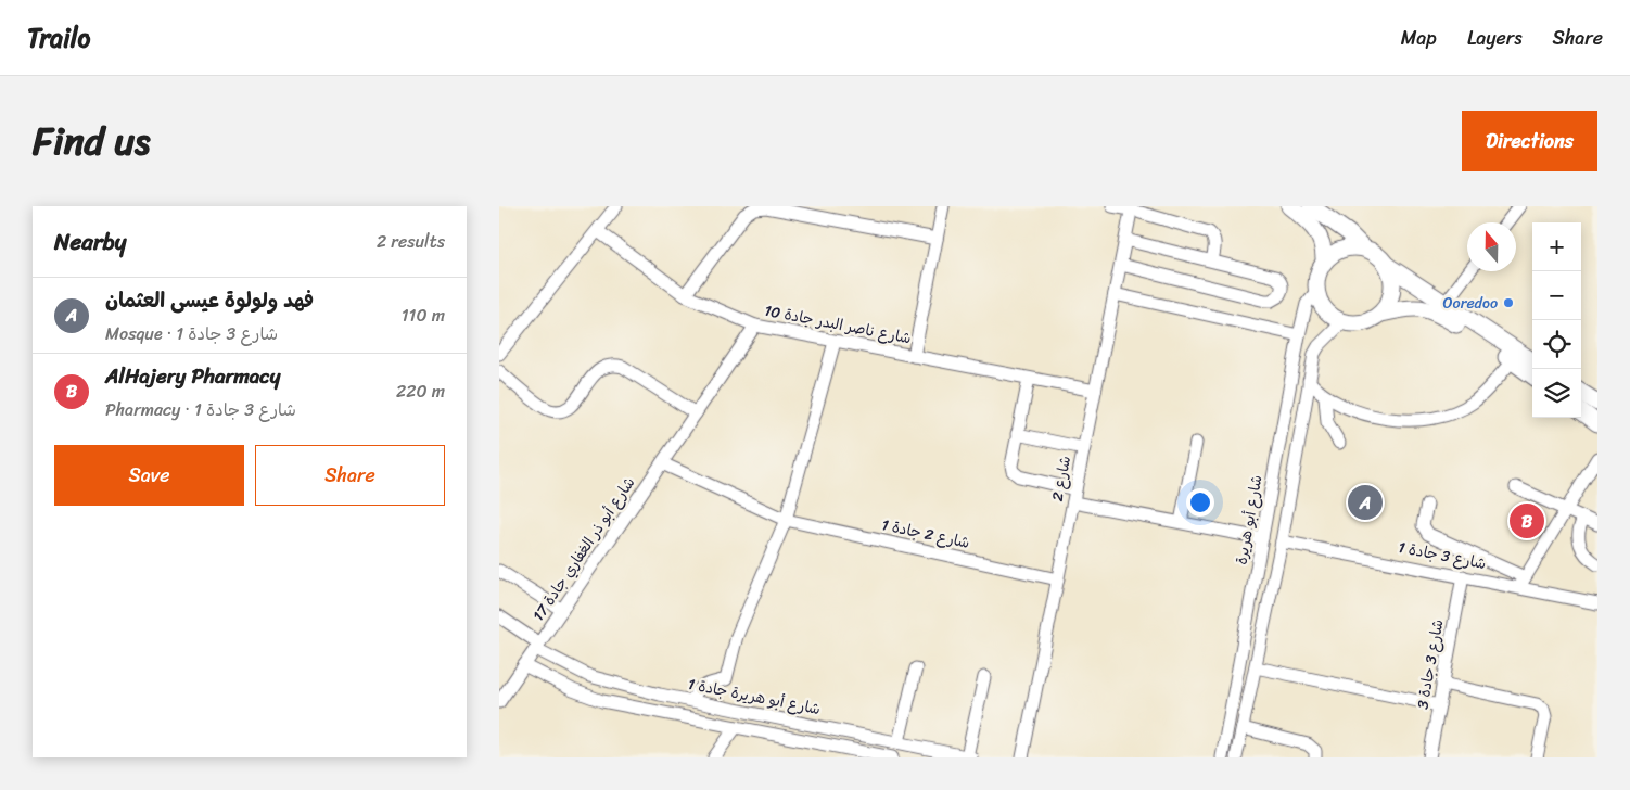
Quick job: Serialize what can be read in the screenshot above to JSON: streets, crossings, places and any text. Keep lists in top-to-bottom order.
{
  "streets": {
    "street": [
      "شارع ناصر البدر جادة 10",
      "شارع 2",
      "شارع أبو هريرة",
      "شارع 2 جادة 1",
      "شارع أبو ذر الغفاري جادة 17",
      "شارع 3 جادة 1",
      "شارع 3 جادة 3",
      "شارع أبو هريرة جادة 1"
    ]
  },
  "crossings": [
    ["شارع ناصر البدر جادة 10", "شارع 2"],
    ["شارع ناصر البدر جادة 10", "شارع أبو ذر الغفاري جادة 17"],
    ["شارع 2", "شارع 2 جادة 1"],
    ["شارع 2 جادة 1", "شارع أبو ذر الغفاري جادة 17"],
    ["شارع أبو ذر الغفاري جادة 17", "شارع أبو هريرة جادة 1"],
    ["شارع 3 جادة 1", "شارع 3 جادة 3"]
  ],
  "places": ["Ooredoo"],
  "north": "top",
  "page": {
    "header": "Trailo",
    "nav": ["Map", "Layers", "Share"],
    "title": "Find us",
    "buttons": [
      "Directions",
      ["Save", "Share"]
    ],
    "heading": ["Nearby", "2 results"],
    "map_buttons": ["+", "−"],
    "list": [
      {
        "mark": "A",
        "name": "فهد ولولوة عيسى العثمان",
        "note": "Mosque · شارع 3 جادة 1",
        "value": "110 m"
      },
      {
        "mark": "B",
        "name": "AlHajery Pharmacy",
        "note": "Pharmacy · شارع 3 جادة 1",
        "value": "220 m"
      }
    ],
    "pins": ["A", "B"]
  }
}
